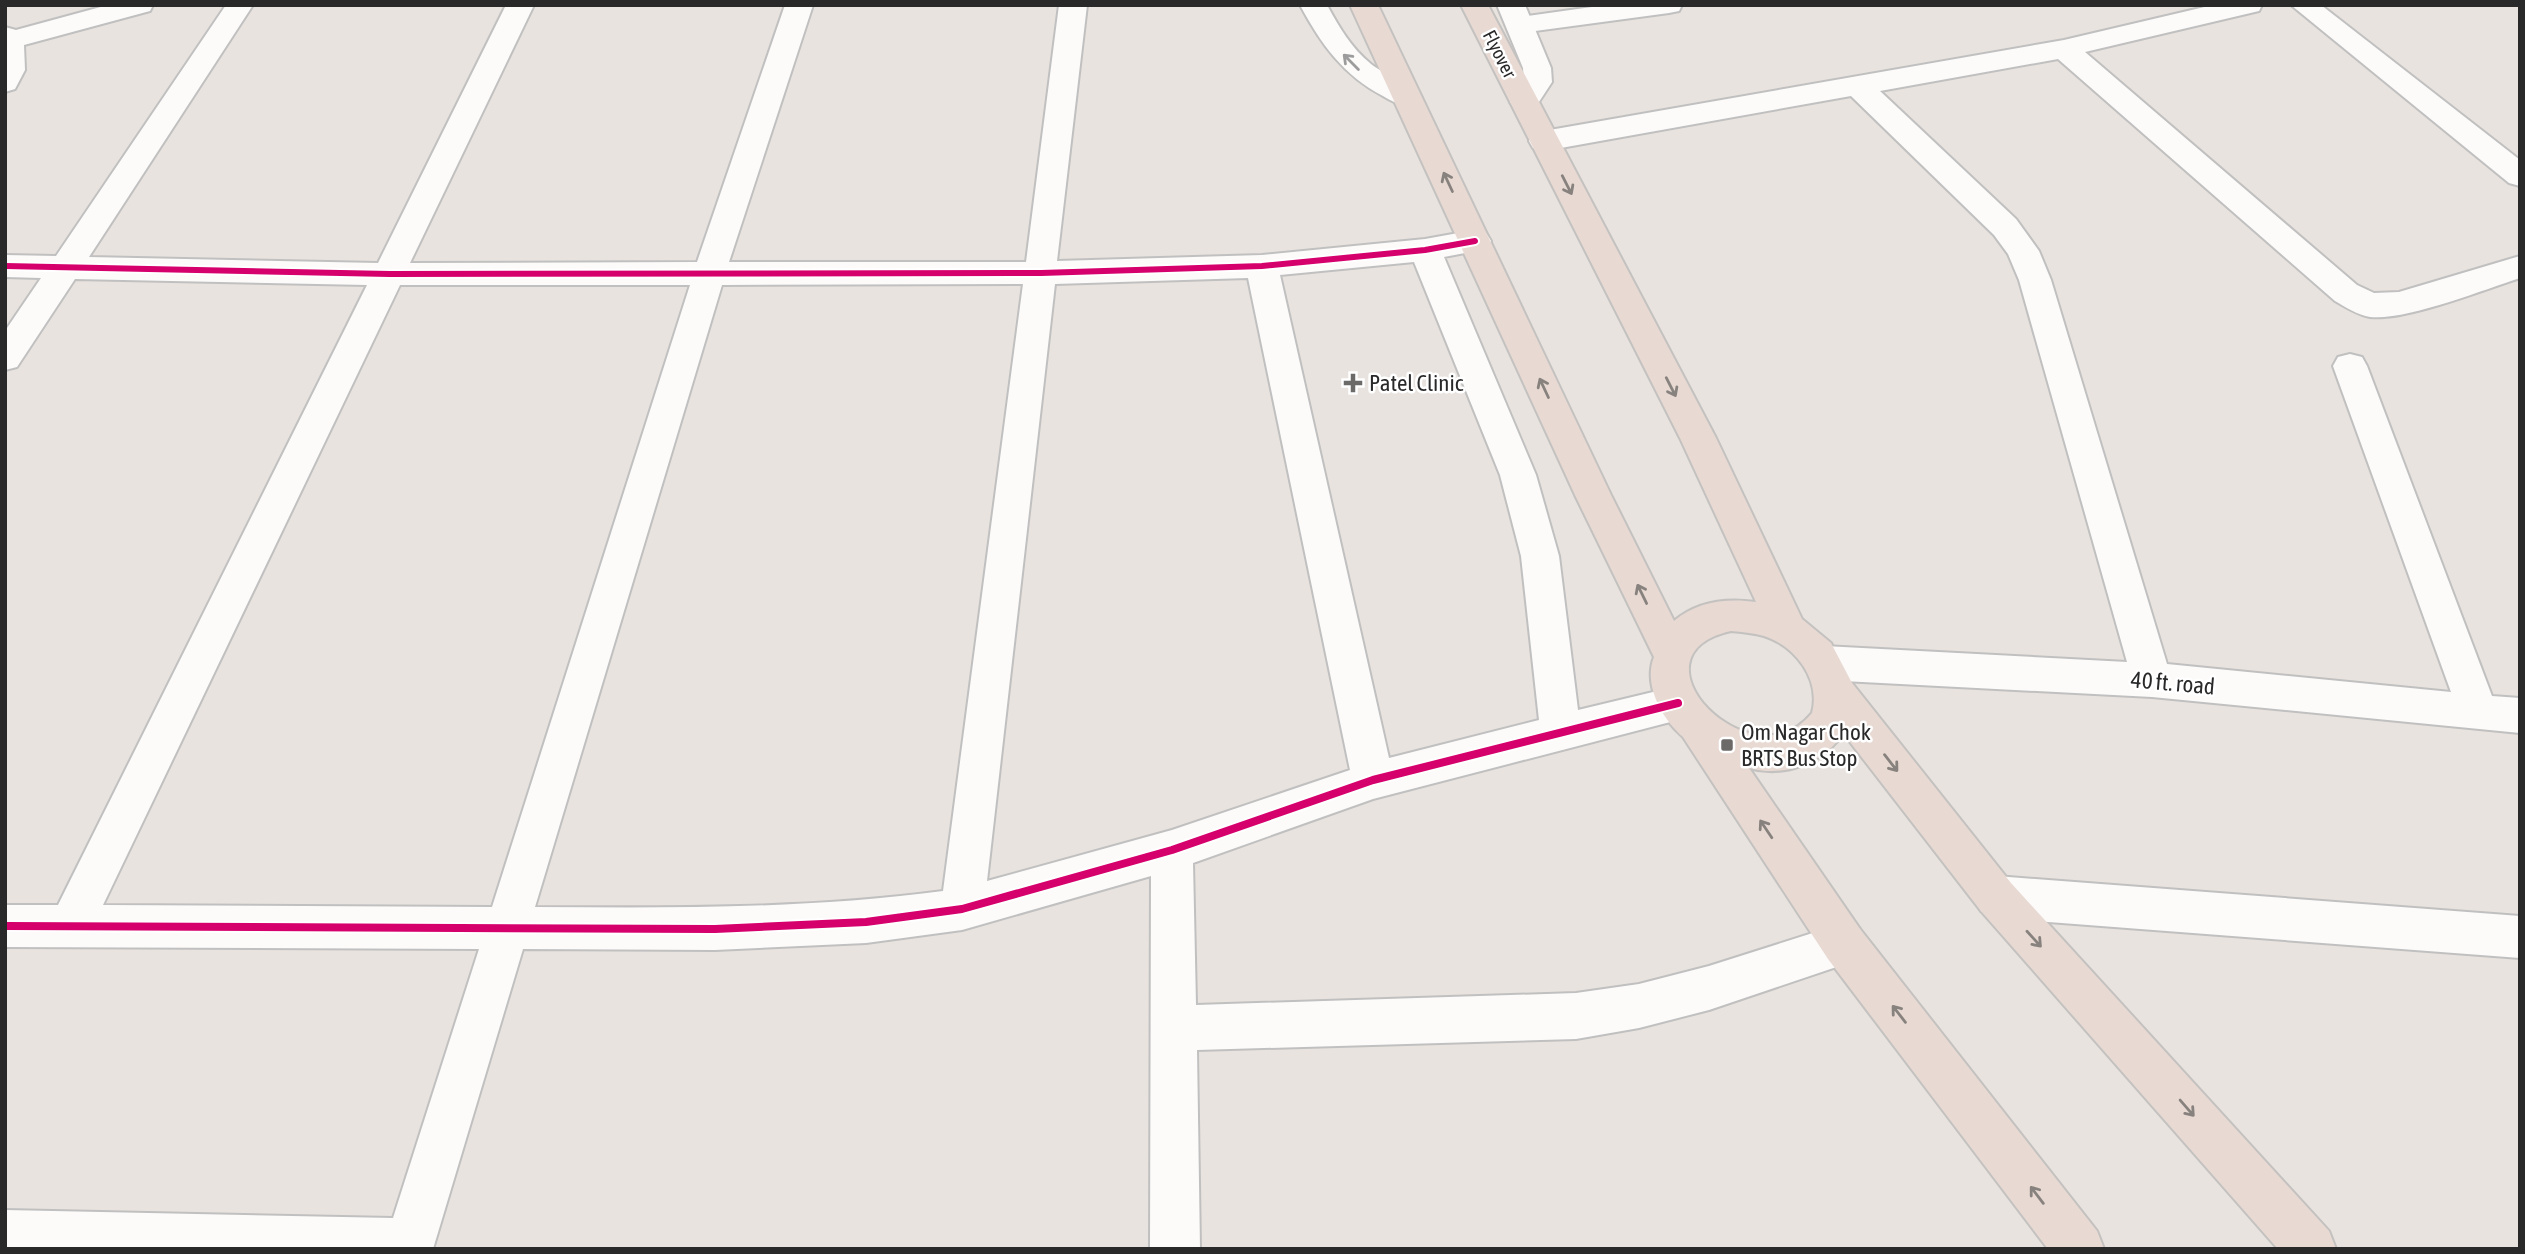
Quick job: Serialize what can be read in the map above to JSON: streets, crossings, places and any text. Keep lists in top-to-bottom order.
{
  "streets": {
    "highway": ["Flyover"],
    "street": ["40 ft. road"]
  },
  "crossings": [
    ["Flyover", "40 ft. road"]
  ],
  "places": {
    "health": ["Patel Clinic"],
    "transit": ["Om Nagar Chok BRTS Bus Stop"]
  }
}
